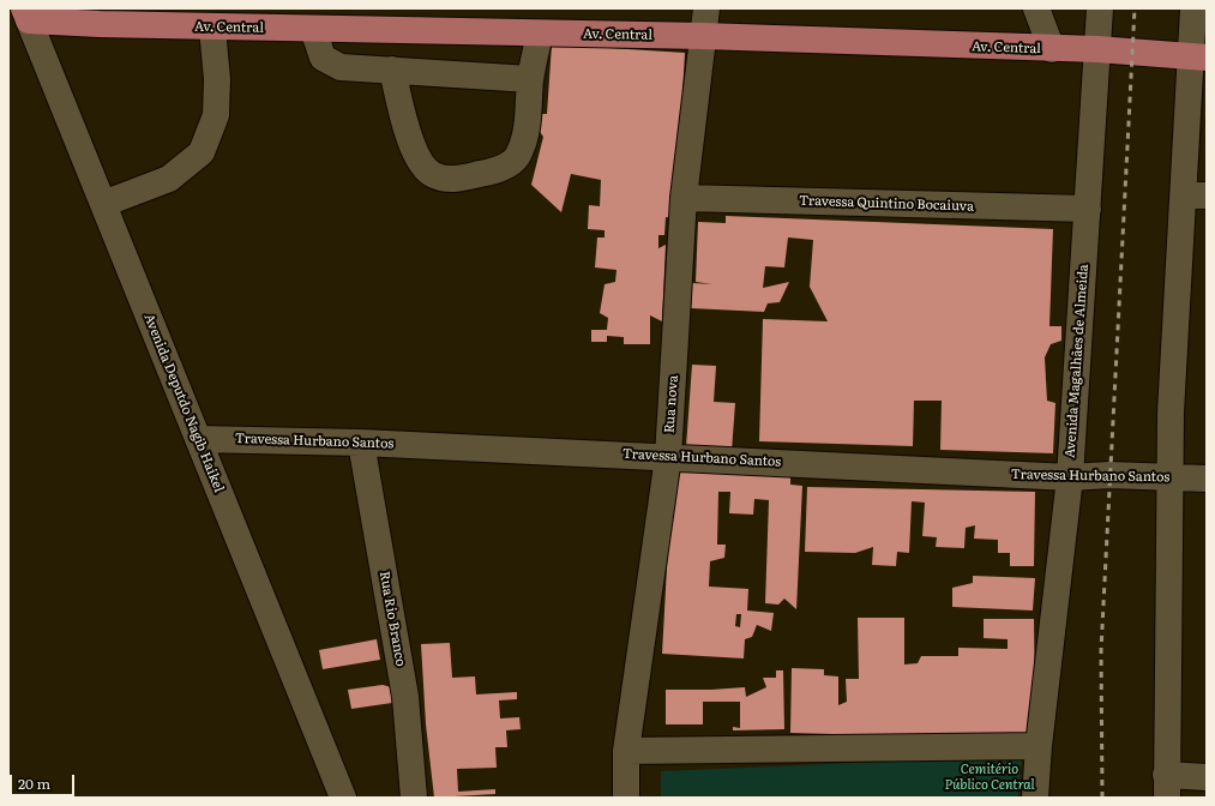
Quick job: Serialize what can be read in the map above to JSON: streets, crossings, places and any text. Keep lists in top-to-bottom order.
{
  "streets": {
    "main road": ["Av. Central"],
    "street": [
      "Travessa Quintino Bocaiuva",
      "Avenida Magalhães de Almeida",
      "Avenida Deputdo Nagib Haikel",
      "Rua nova",
      "Travessa Hurbano Santos",
      "Rua Rio Branco"
    ]
  },
  "crossings": [
    ["Av. Central", "Avenida Magalhães de Almeida"],
    ["Av. Central", "Avenida Deputdo Nagib Haikel"],
    ["Av. Central", "Rua nova"],
    ["Travessa Quintino Bocaiuva", "Avenida Magalhães de Almeida"],
    ["Travessa Quintino Bocaiuva", "Rua nova"],
    ["Avenida Magalhães de Almeida", "Travessa Hurbano Santos"],
    ["Avenida Deputdo Nagib Haikel", "Travessa Hurbano Santos"],
    ["Rua nova", "Travessa Hurbano Santos"],
    ["Travessa Hurbano Santos", "Rua Rio Branco"]
  ],
  "parks": ["Cemitério Público Central"],
  "scale_bar": "20 m"
}
